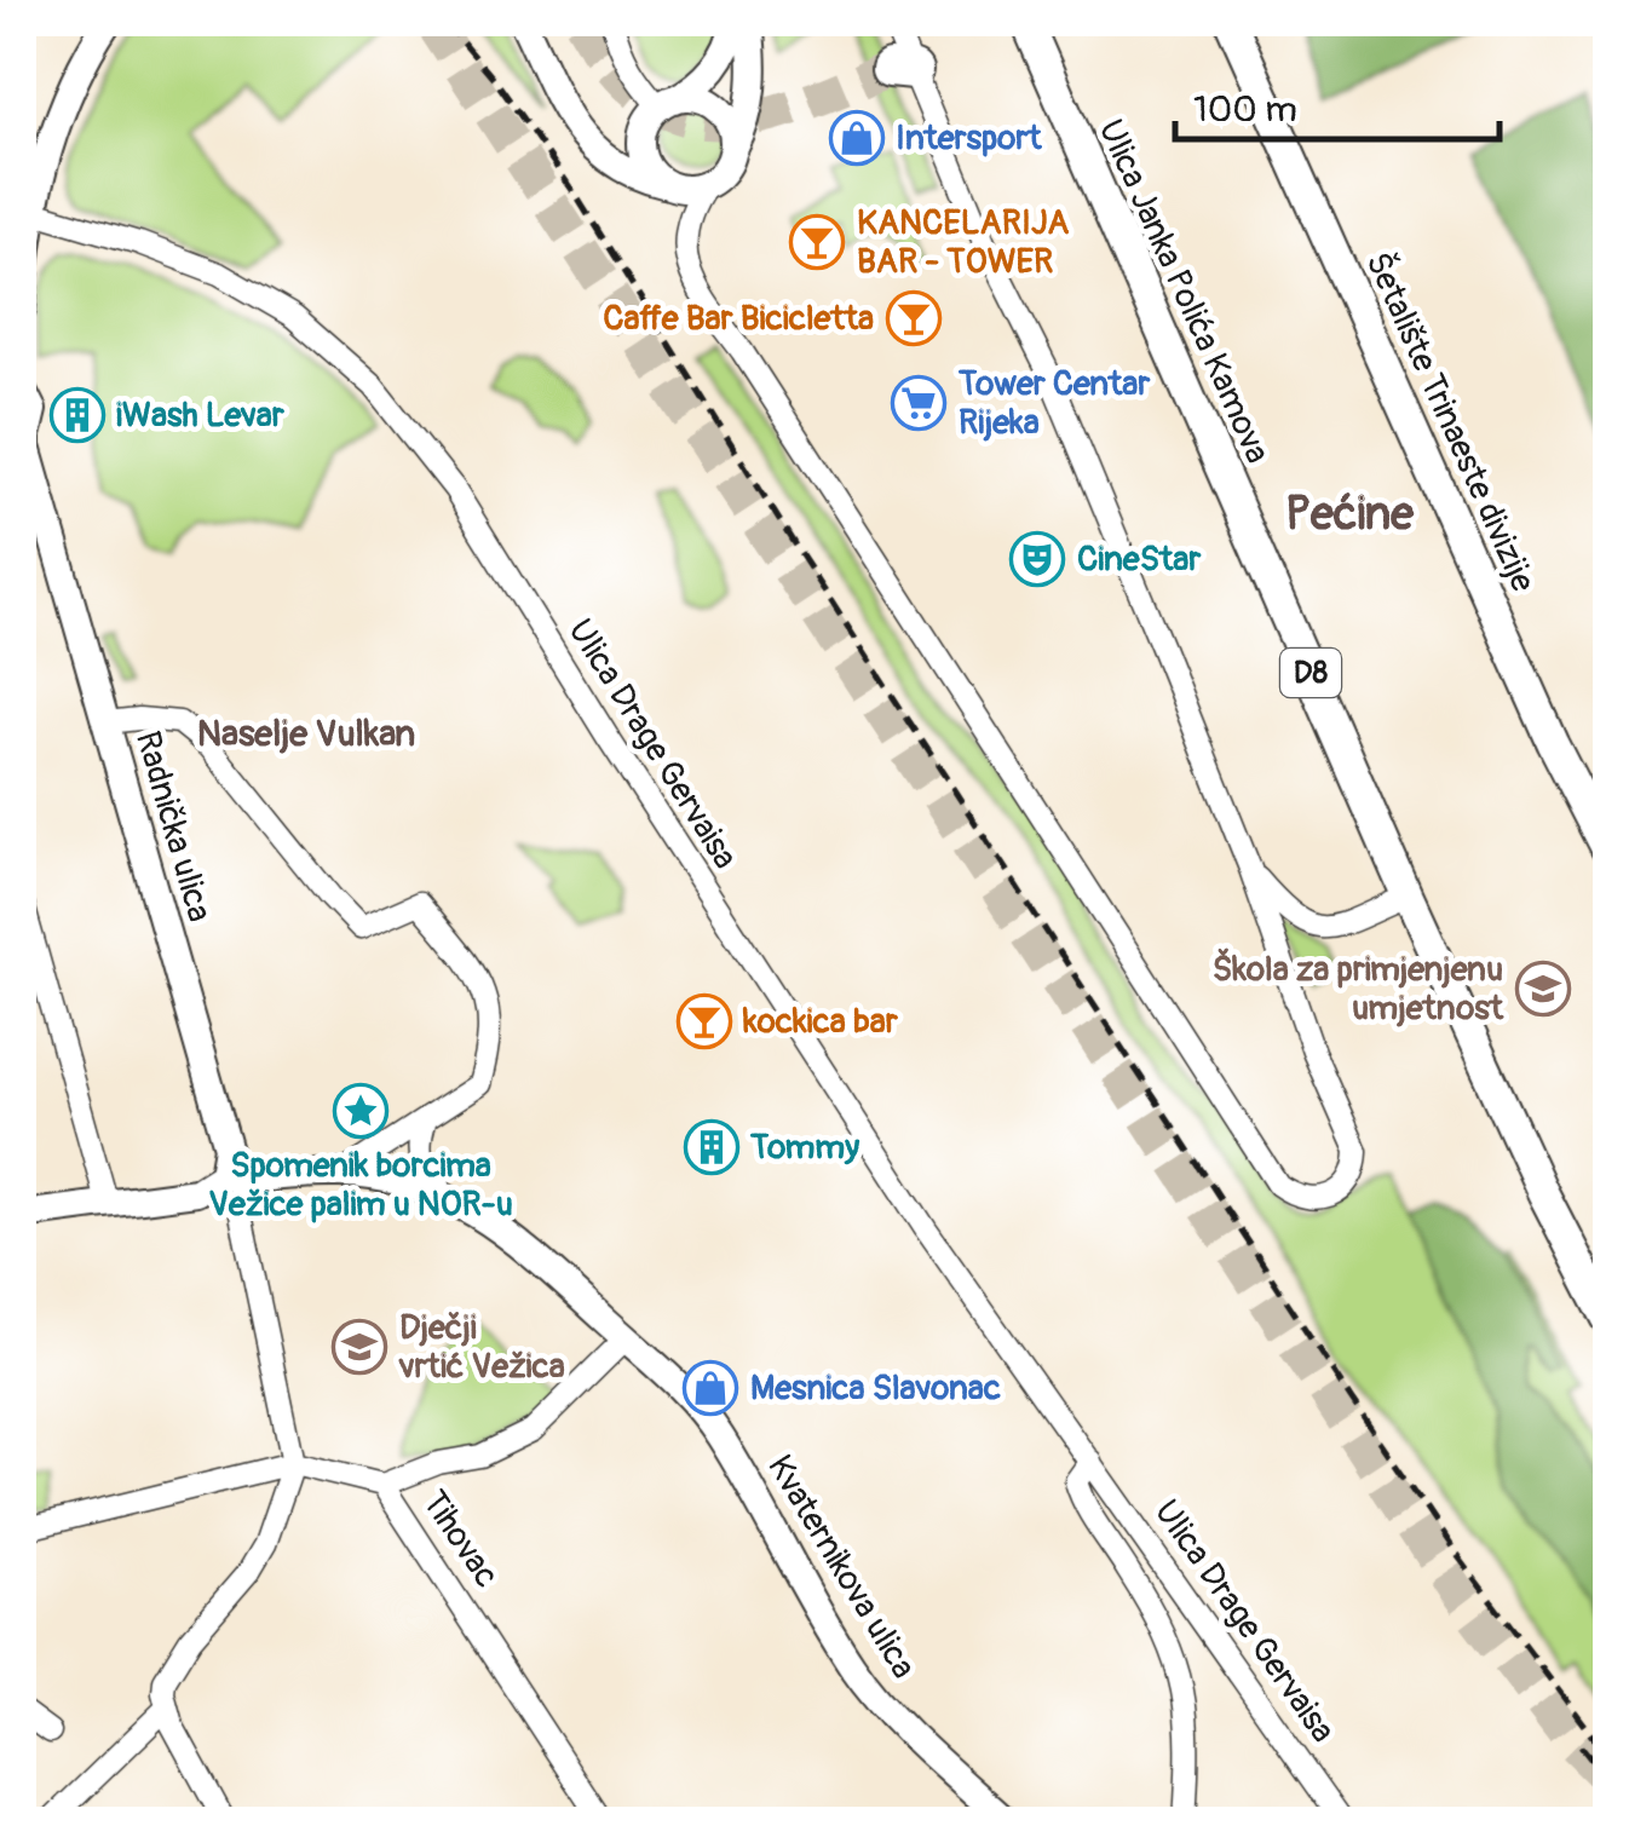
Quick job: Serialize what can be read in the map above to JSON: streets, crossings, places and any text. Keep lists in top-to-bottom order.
{
  "streets": {
    "main road": [
      "Ulica Janka Polića Kamova",
      "Šetalište Trinaeste divizije",
      "D8",
      "Radnička ulica",
      "Kvaternikova ulica"
    ],
    "street": ["Ulica Drage Gervaisa", "Tihovac"]
  },
  "crossings": [
    ["Radnička ulica", "Tihovac"],
    ["Radnička ulica", "Kvaternikova ulica"]
  ],
  "districts": ["Pećine", "Naselje Vulkan"],
  "places": {
    "shop": ["Intersport", "Mesnica Slavonac"],
    "bar": ["KANCELARIJA BAR - TOWER", "Caffe Bar Bicicletta", "kockica bar"],
    "supermarket": ["Tower Centar Rijeka"],
    "building": ["iWash Levar", "Tommy"],
    "theatre": ["CineStar"],
    "school or university": ["Škola za primjenjenu umjetnost", "Dječji vrtić Vežica"],
    "place": ["Spomenik borcima Vežice palim u NOR-u"]
  },
  "scale_bar": "100 m"
}
